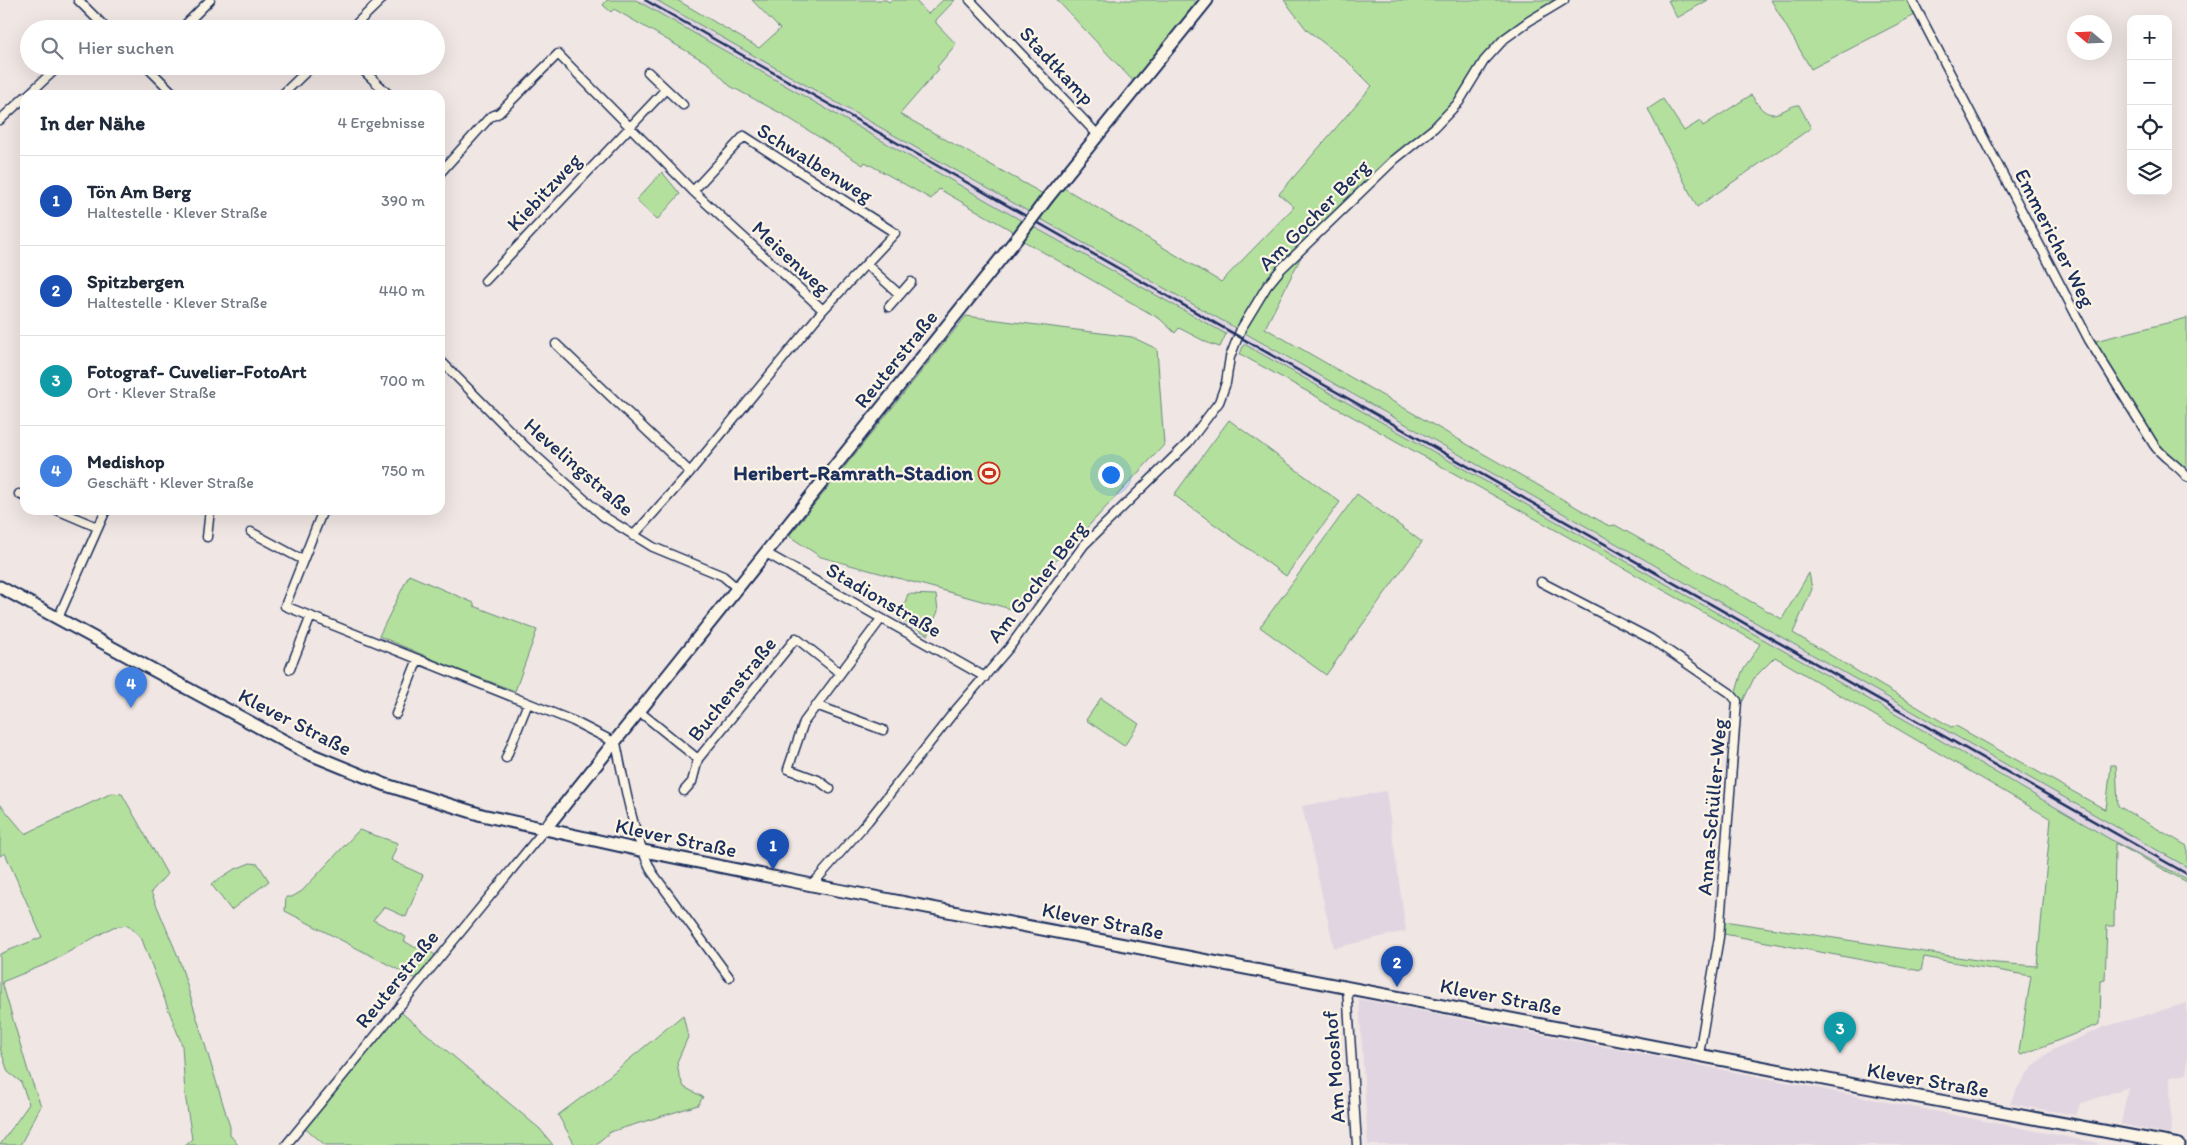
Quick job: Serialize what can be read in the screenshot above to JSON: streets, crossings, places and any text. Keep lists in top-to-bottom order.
{
  "streets": {
    "street": [
      "Stadtkamp",
      "Schwalbenweg",
      "Kiebitzweg",
      "Am Gocher Berg",
      "Emmericher Weg",
      "Meisenweg",
      "Reuterstraße",
      "Hevelingstraße",
      "Stadionstraße",
      "Buchenstraße",
      "Klever Straße",
      "Anna-Schüller-Weg",
      "Am Mooshof"
    ]
  },
  "crossings": [
    ["Stadtkamp", "Reuterstraße"],
    ["Schwalbenweg", "Meisenweg"],
    ["Kiebitzweg", "Meisenweg"],
    ["Am Gocher Berg", "Stadionstraße"],
    ["Am Gocher Berg", "Klever Straße"],
    ["Meisenweg", "Hevelingstraße"],
    ["Reuterstraße", "Hevelingstraße"],
    ["Reuterstraße", "Stadionstraße"],
    ["Reuterstraße", "Buchenstraße"],
    ["Reuterstraße", "Klever Straße"],
    ["Klever Straße", "Anna-Schüller-Weg"],
    ["Klever Straße", "Am Mooshof"]
  ],
  "places": {
    "sports": ["Heribert-Ramrath-Stadion"]
  },
  "north": "left",
  "page": {
    "map_buttons": ["+", "−"],
    "search": "Hier suchen",
    "heading": ["In der Nähe", "4 Ergebnisse"],
    "list": [
      {
        "mark": "1",
        "name": "Tön Am Berg",
        "note": "Haltestelle · Klever Straße",
        "value": "390 m"
      },
      {
        "mark": "2",
        "name": "Spitzbergen",
        "note": "Haltestelle · Klever Straße",
        "value": "440 m"
      },
      {
        "mark": "3",
        "name": "Fotograf- Cuvelier-FotoArt",
        "note": "Ort · Klever Straße",
        "value": "700 m"
      },
      {
        "mark": "4",
        "name": "Medishop",
        "note": "Geschäft · Klever Straße",
        "value": "750 m"
      }
    ],
    "pins": [
      "4",
      "1",
      "2",
      "3"
    ]
  }
}
